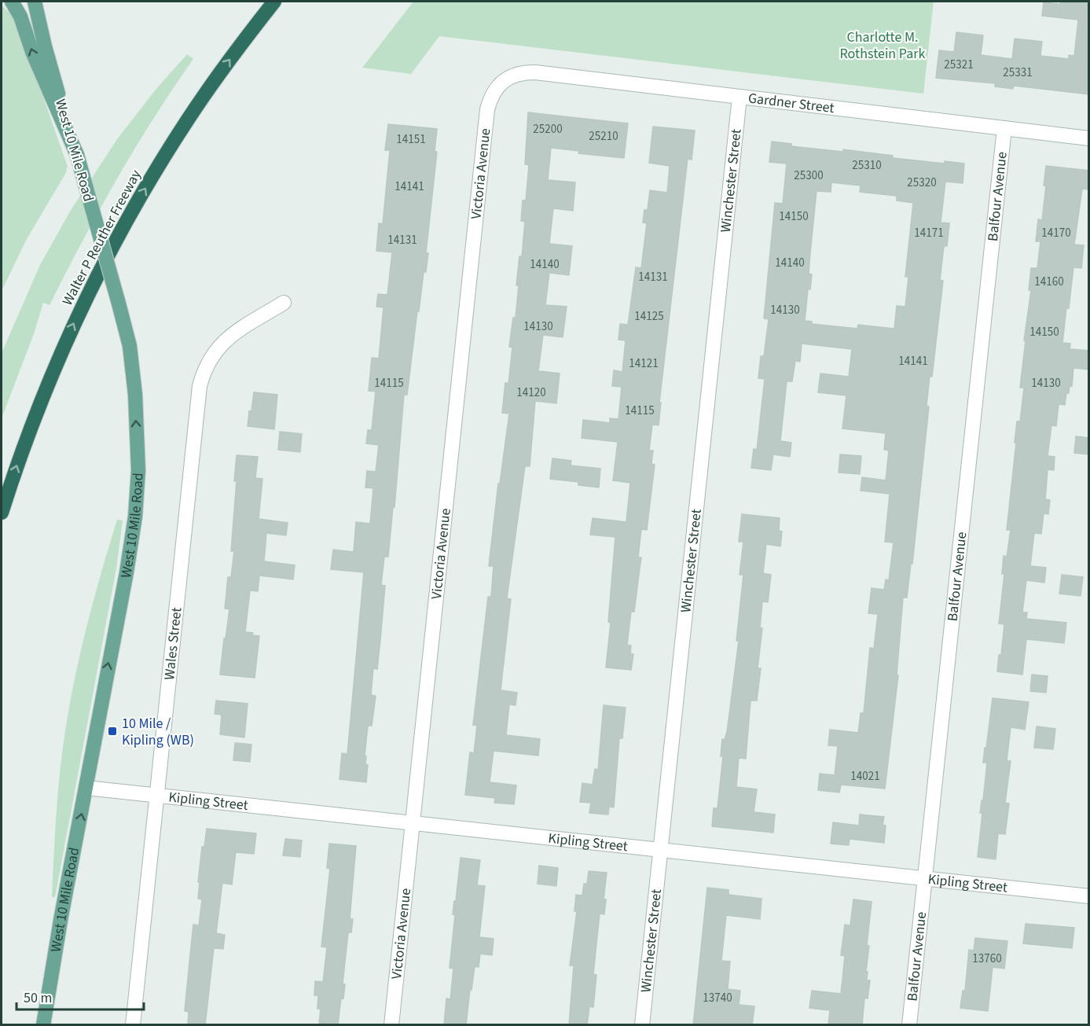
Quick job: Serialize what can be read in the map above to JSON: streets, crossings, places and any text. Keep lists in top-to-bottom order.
{
  "streets": {
    "highway": ["Walter P Reuther Freeway"],
    "main road": ["West 10 Mile Road"],
    "street": [
      "Gardner Street",
      "Victoria Avenue",
      "Winchester Street",
      "Balfour Avenue",
      "Wales Street",
      "Kipling Street"
    ]
  },
  "crossings": [
    ["Gardner Street", "Victoria Avenue"],
    ["Gardner Street", "Winchester Street"],
    ["Gardner Street", "Balfour Avenue"],
    ["West 10 Mile Road", "Kipling Street"],
    ["Victoria Avenue", "Kipling Street"],
    ["Winchester Street", "Kipling Street"],
    ["Balfour Avenue", "Kipling Street"],
    ["Wales Street", "Kipling Street"]
  ],
  "one_way": ["West 10 Mile Road", "Walter P Reuther Freeway"],
  "parks": ["Charlotte M. Rothstein Park"],
  "places": {
    "transit": ["10 Mile / Kipling (WB)"]
  },
  "house_numbers": [
    "25321",
    "25331",
    "25200",
    "25210",
    "14151",
    "25310",
    "25300",
    "25320",
    "14141",
    "14150",
    "14171",
    "14170",
    "14131",
    "14140",
    "14140",
    "14131",
    "14160",
    "14130",
    "14125",
    "14130",
    "14150",
    "14141",
    "14121",
    "14115",
    "14130",
    "14120",
    "14115",
    "14021",
    "13760",
    "13740"
  ],
  "scale_bar": "50 m"
}
